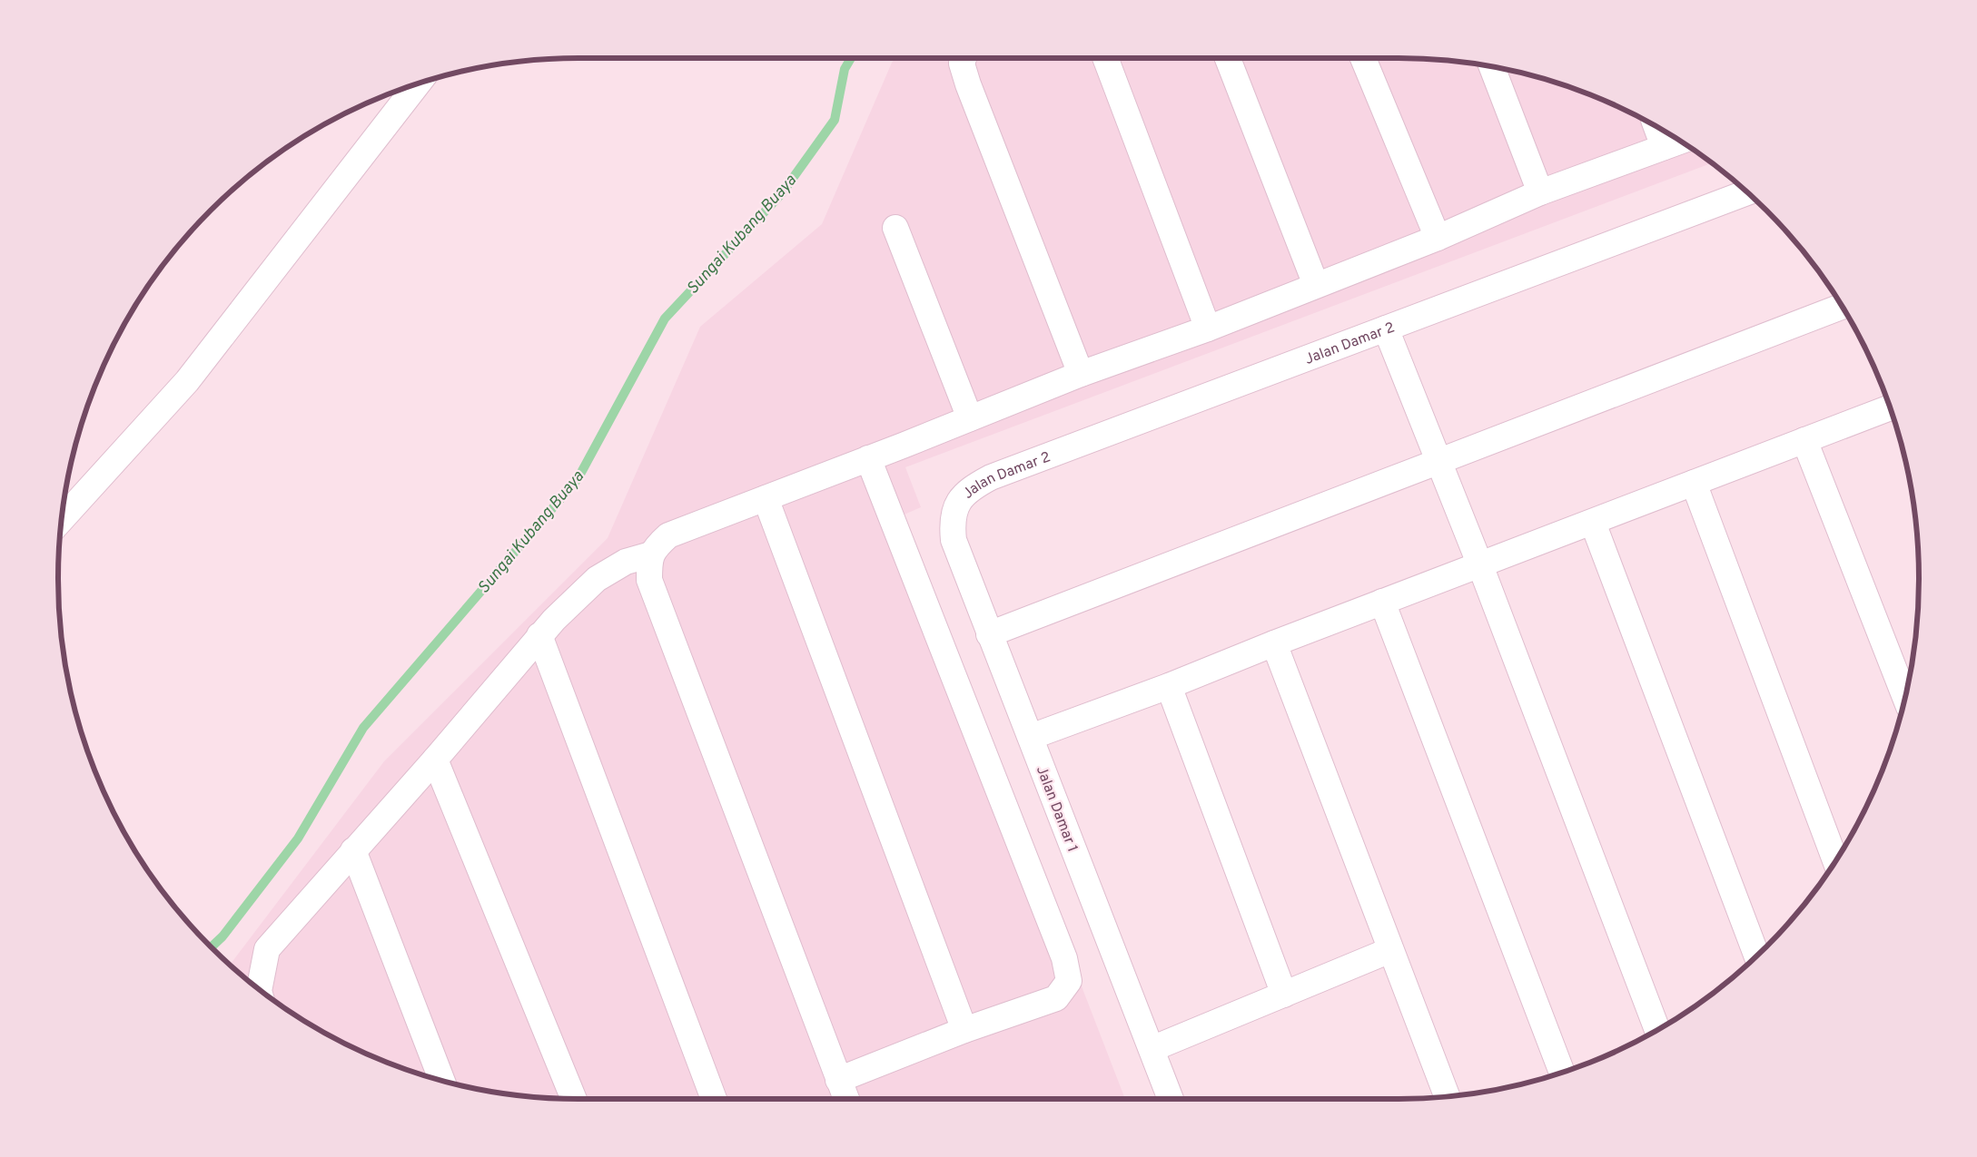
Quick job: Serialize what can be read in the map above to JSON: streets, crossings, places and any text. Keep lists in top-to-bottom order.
{
  "streets": {
    "street": ["Jalan Damar 2", "Jalan Damar 1"]
  },
  "crossings": [
    ["Jalan Damar 2", "Jalan Damar 1"]
  ],
  "water": ["Sungai Kubang Buaya"]
}
